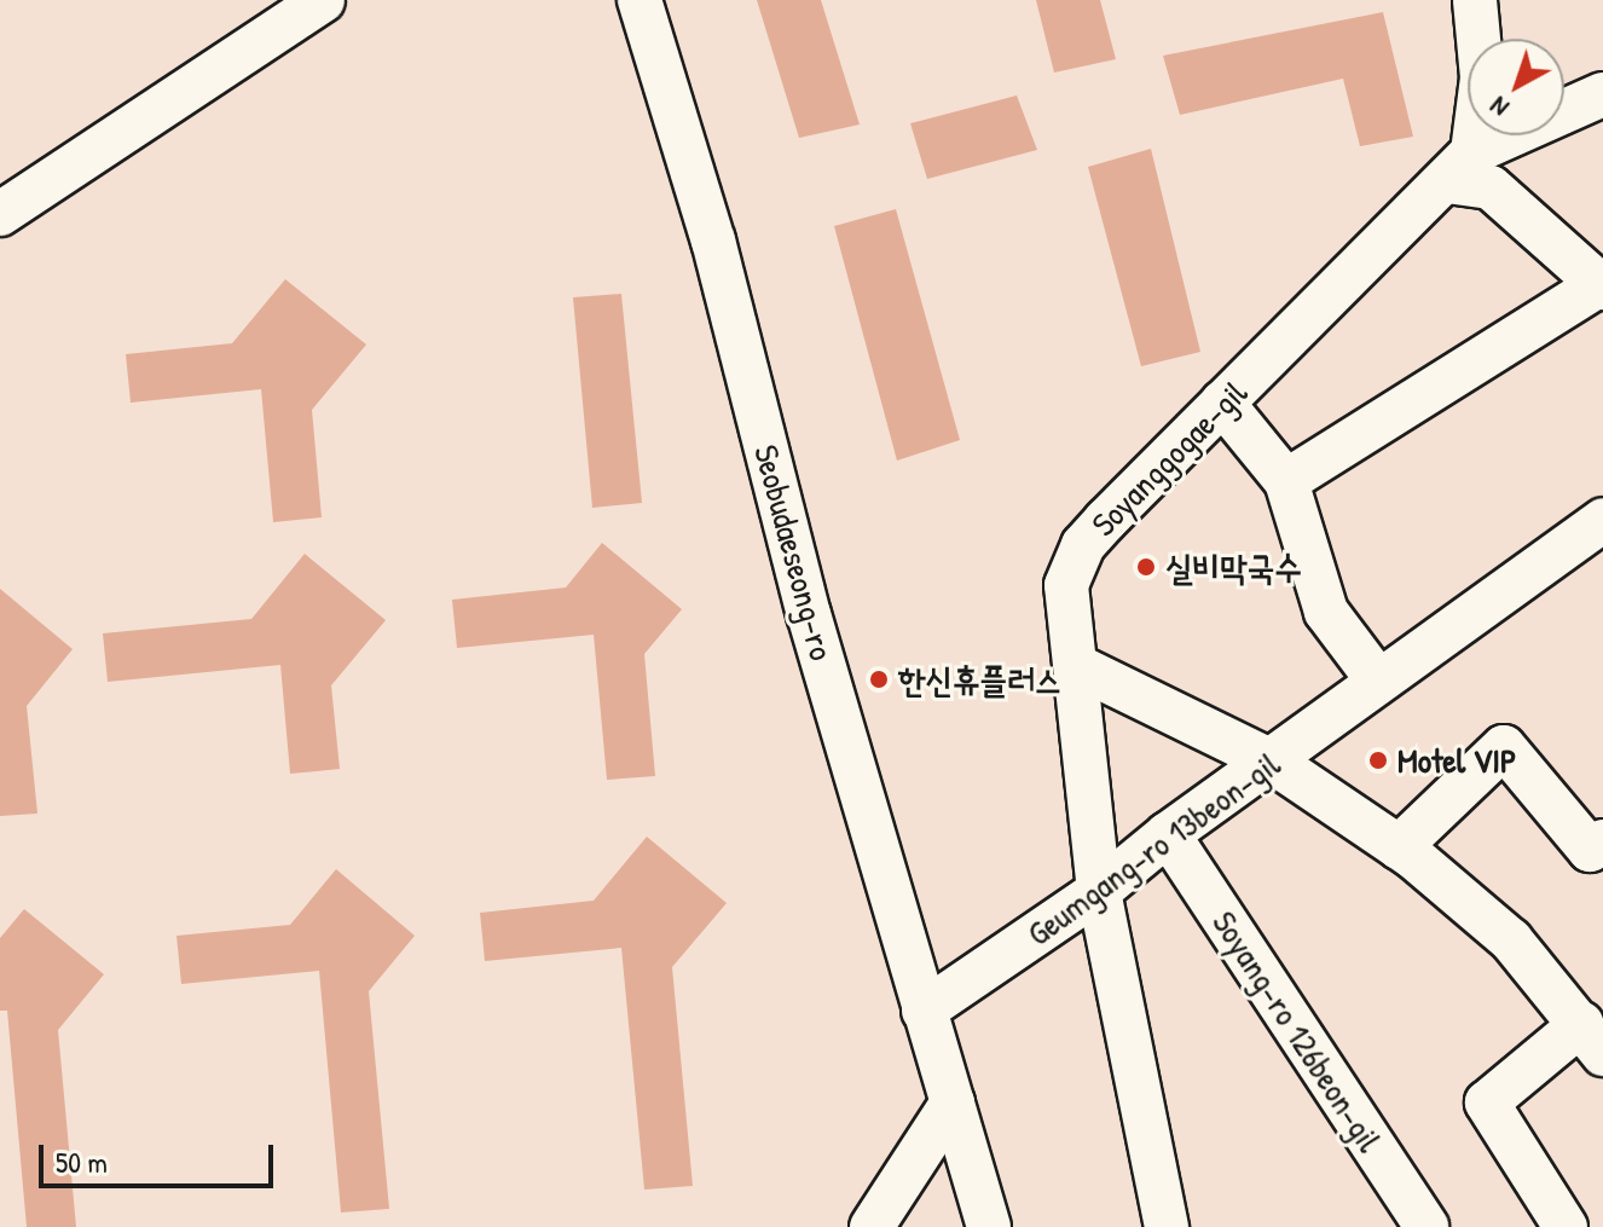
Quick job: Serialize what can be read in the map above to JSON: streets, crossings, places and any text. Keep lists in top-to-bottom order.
{
  "streets": {
    "street": [
      "Soyanggogae-gil",
      "Seobudaeseong-ro",
      "Geumgang-ro 13beon-gil",
      "Soyang-ro 126beon-gil"
    ]
  },
  "crossings": [
    ["Soyanggogae-gil", "Geumgang-ro 13beon-gil"],
    ["Seobudaeseong-ro", "Geumgang-ro 13beon-gil"],
    ["Geumgang-ro 13beon-gil", "Soyang-ro 126beon-gil"]
  ],
  "places": ["실비막국수", "한신휴플러스", "Motel VIP"],
  "scale_bar": "50 m",
  "north": "bottom left"
}
